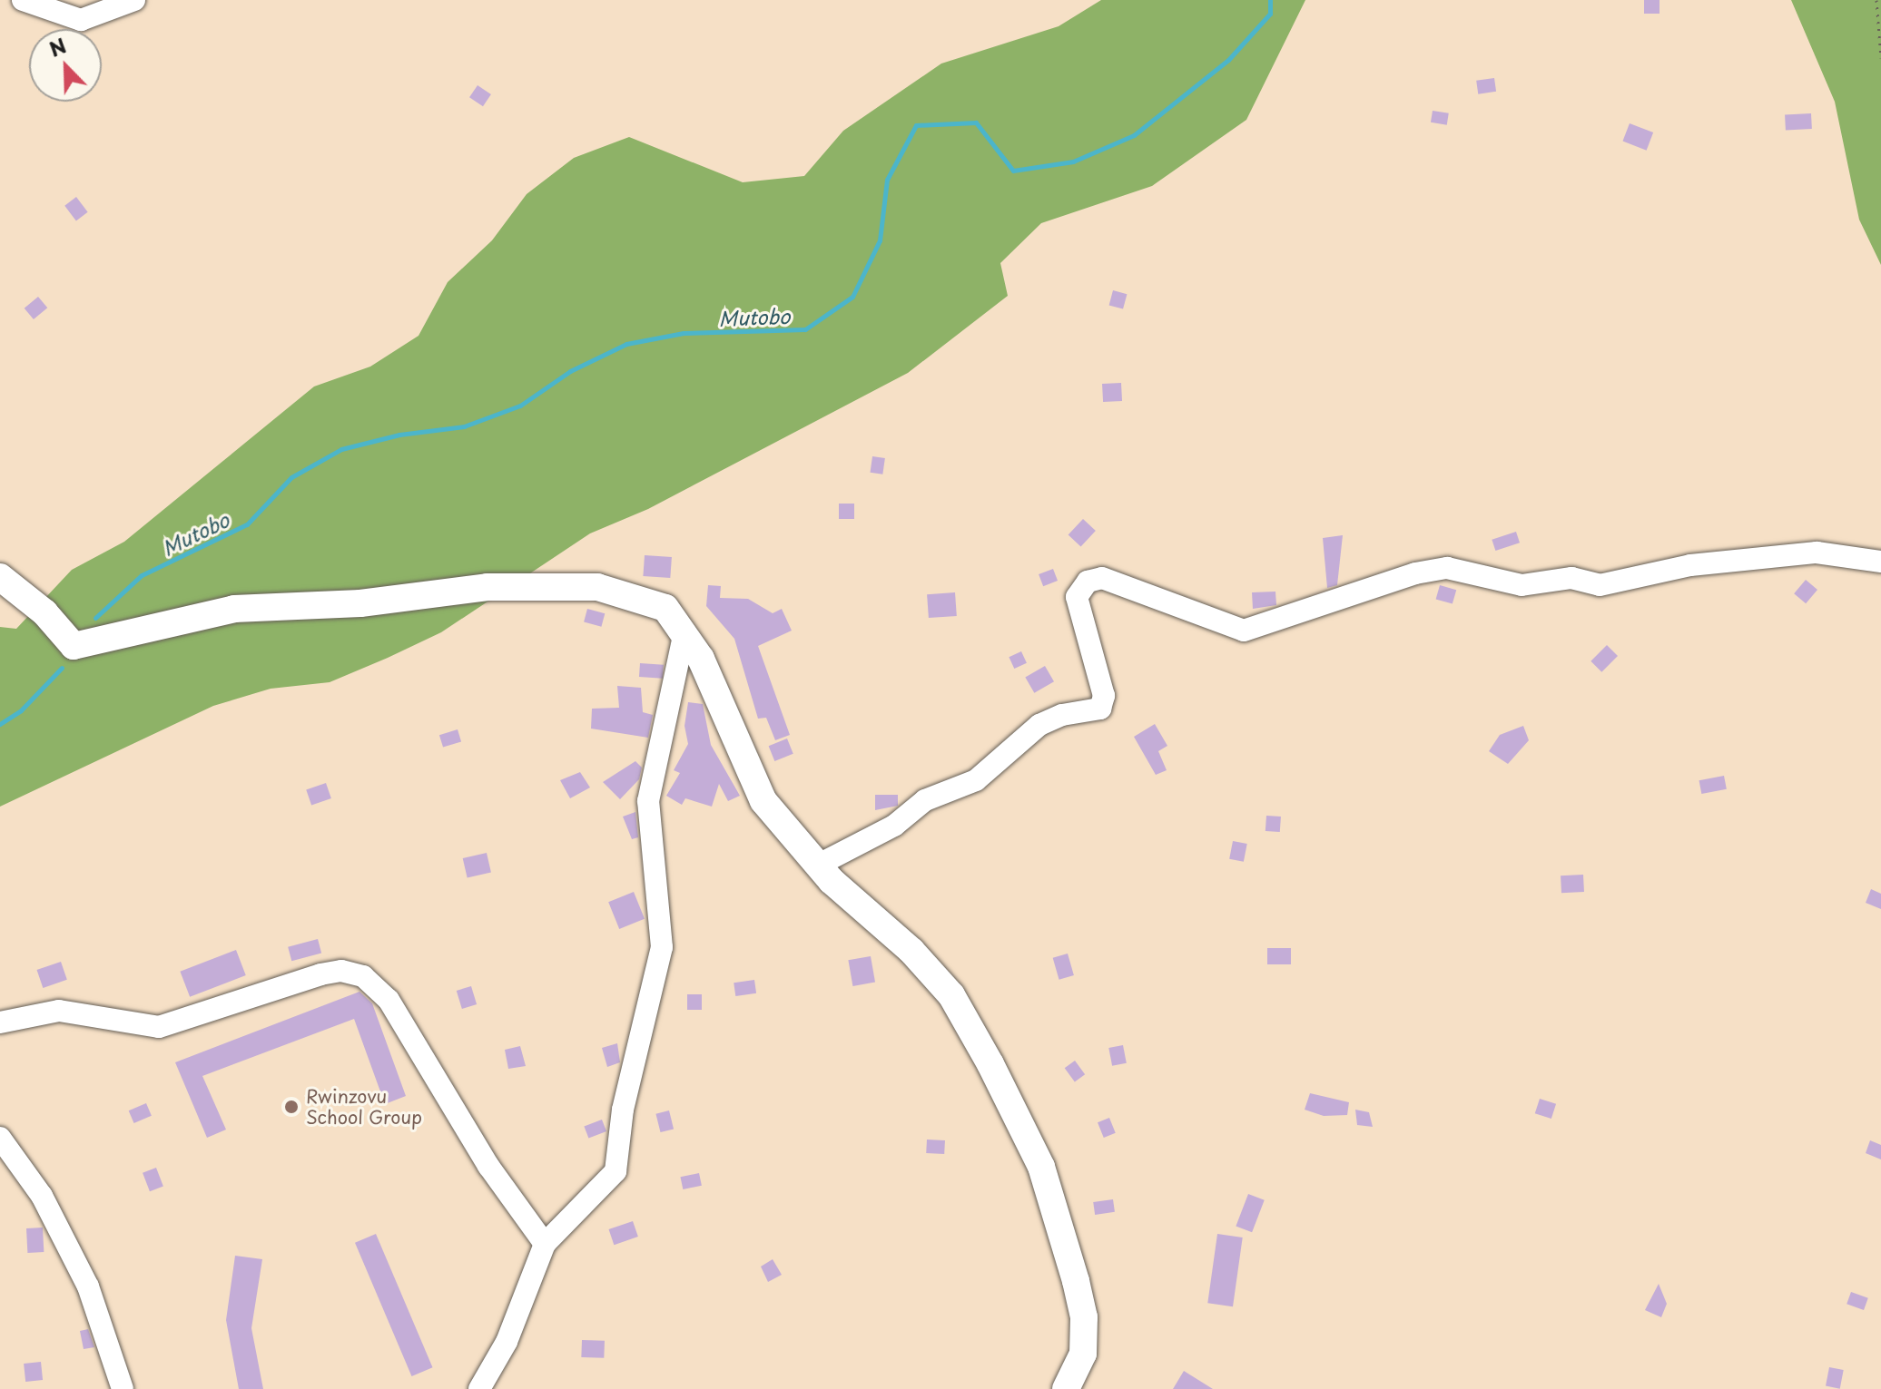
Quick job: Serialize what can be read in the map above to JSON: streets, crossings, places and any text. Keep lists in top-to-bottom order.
{
  "water": ["Mutobo"],
  "places": ["Rwinzovu School Group"],
  "north": "top left"
}
